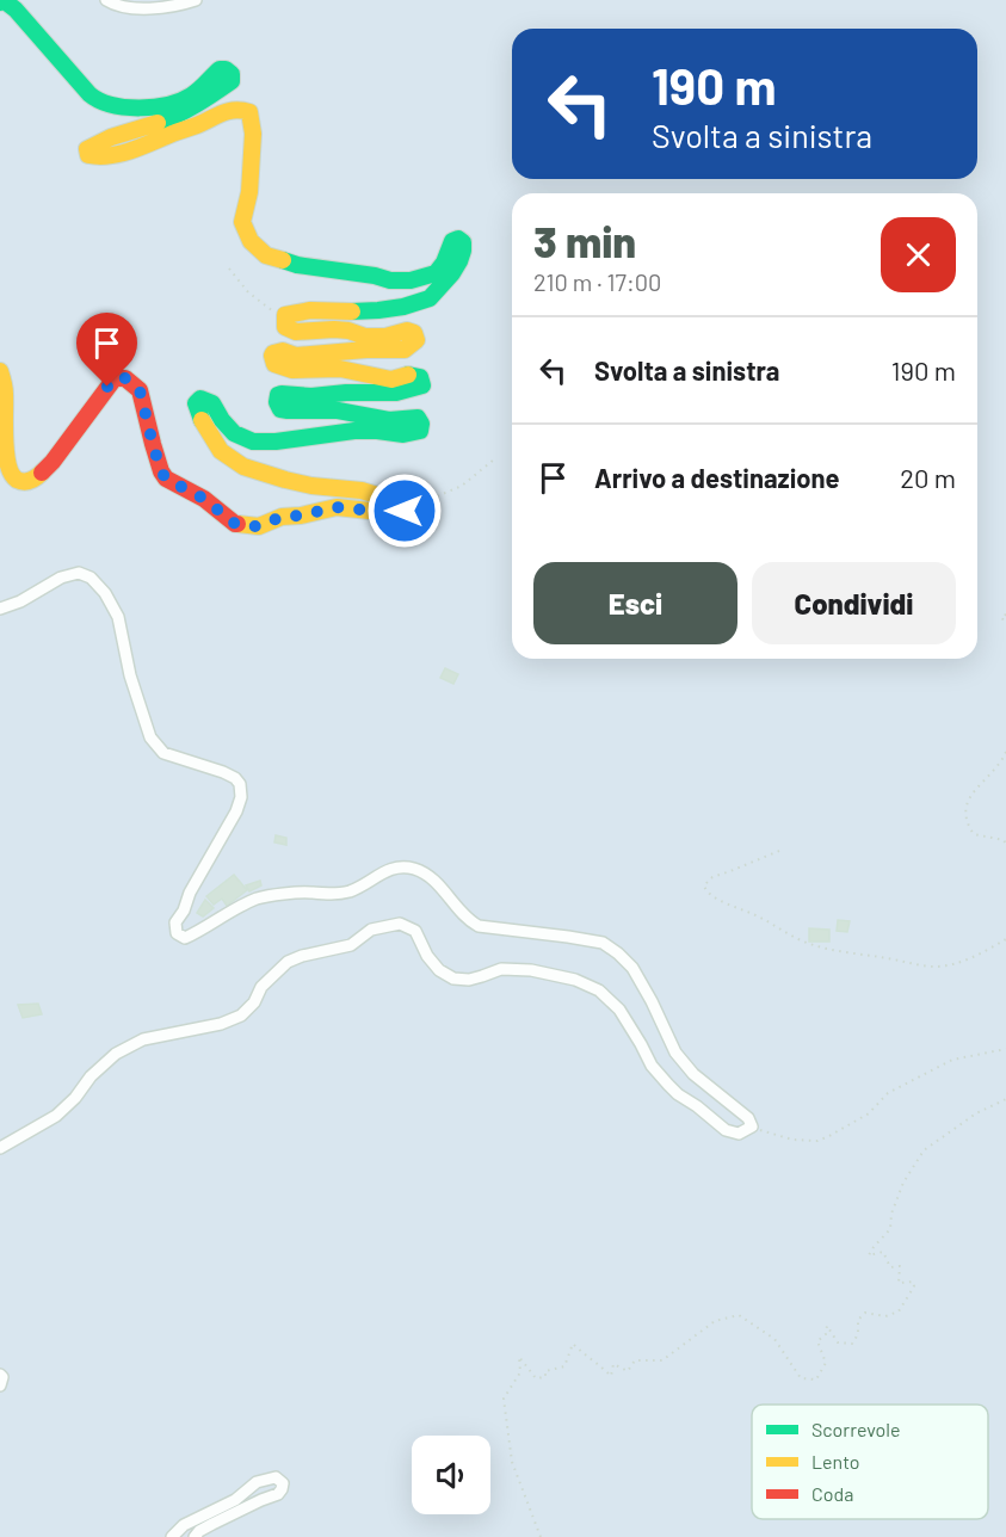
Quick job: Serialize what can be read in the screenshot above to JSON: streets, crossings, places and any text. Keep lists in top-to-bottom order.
{
  "legend": ["Scorrevole", "Lento", "Coda"],
  "page": {
    "turn": ["190 m", "Svolta a sinistra"],
    "heading": ["3 min", "210 m · 17:00"],
    "list": [
      {
        "name": "Svolta a sinistra",
        "value": "190 m"
      },
      {
        "name": "Arrivo a destinazione",
        "value": "20 m"
      }
    ],
    "buttons": ["Esci", "Condividi"]
  }
}
